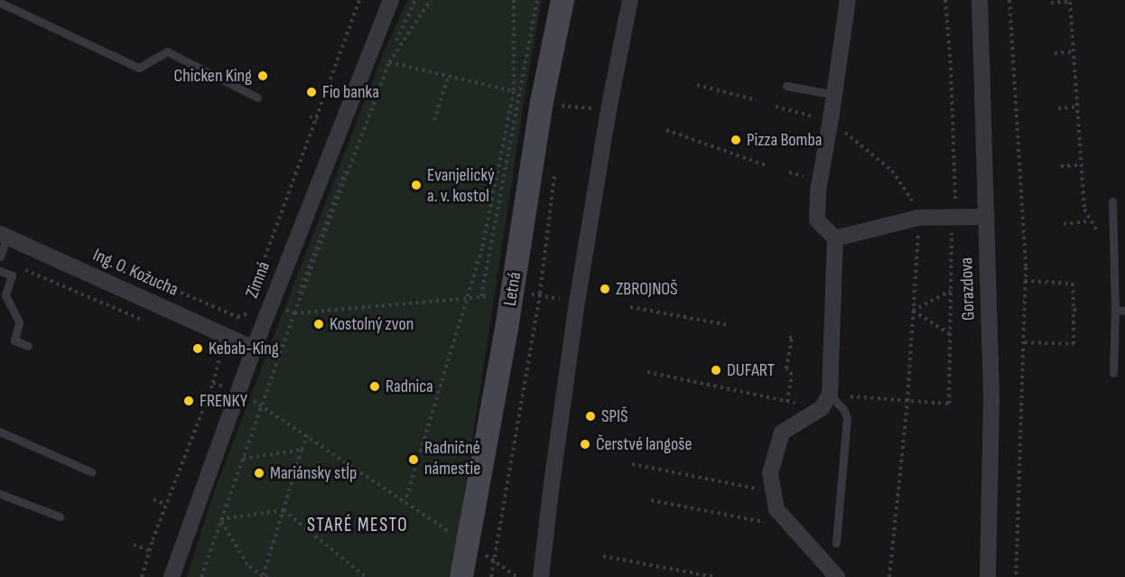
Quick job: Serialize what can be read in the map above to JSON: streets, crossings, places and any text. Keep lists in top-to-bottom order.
{
  "streets": {
    "street": [
      "Ing. O. Kožucha",
      "Zimná",
      "Letná",
      "Gorazdova"
    ]
  },
  "crossings": [
    ["Ing. O. Kožucha", "Zimná"]
  ],
  "districts": ["STARÉ MESTO"],
  "places": [
    "Chicken King",
    "Fio banka",
    "Pizza Bomba",
    "Evanjelický a. v. kostol",
    "ZBROJNOŠ",
    "Kostolný zvon",
    "Kebab-King",
    "DUFART",
    "Radnica",
    "FRENKY",
    "SPIŠ",
    "Čerstvé langoše",
    "Radničné námestie",
    "Mariánsky stĺp"
  ]
}
